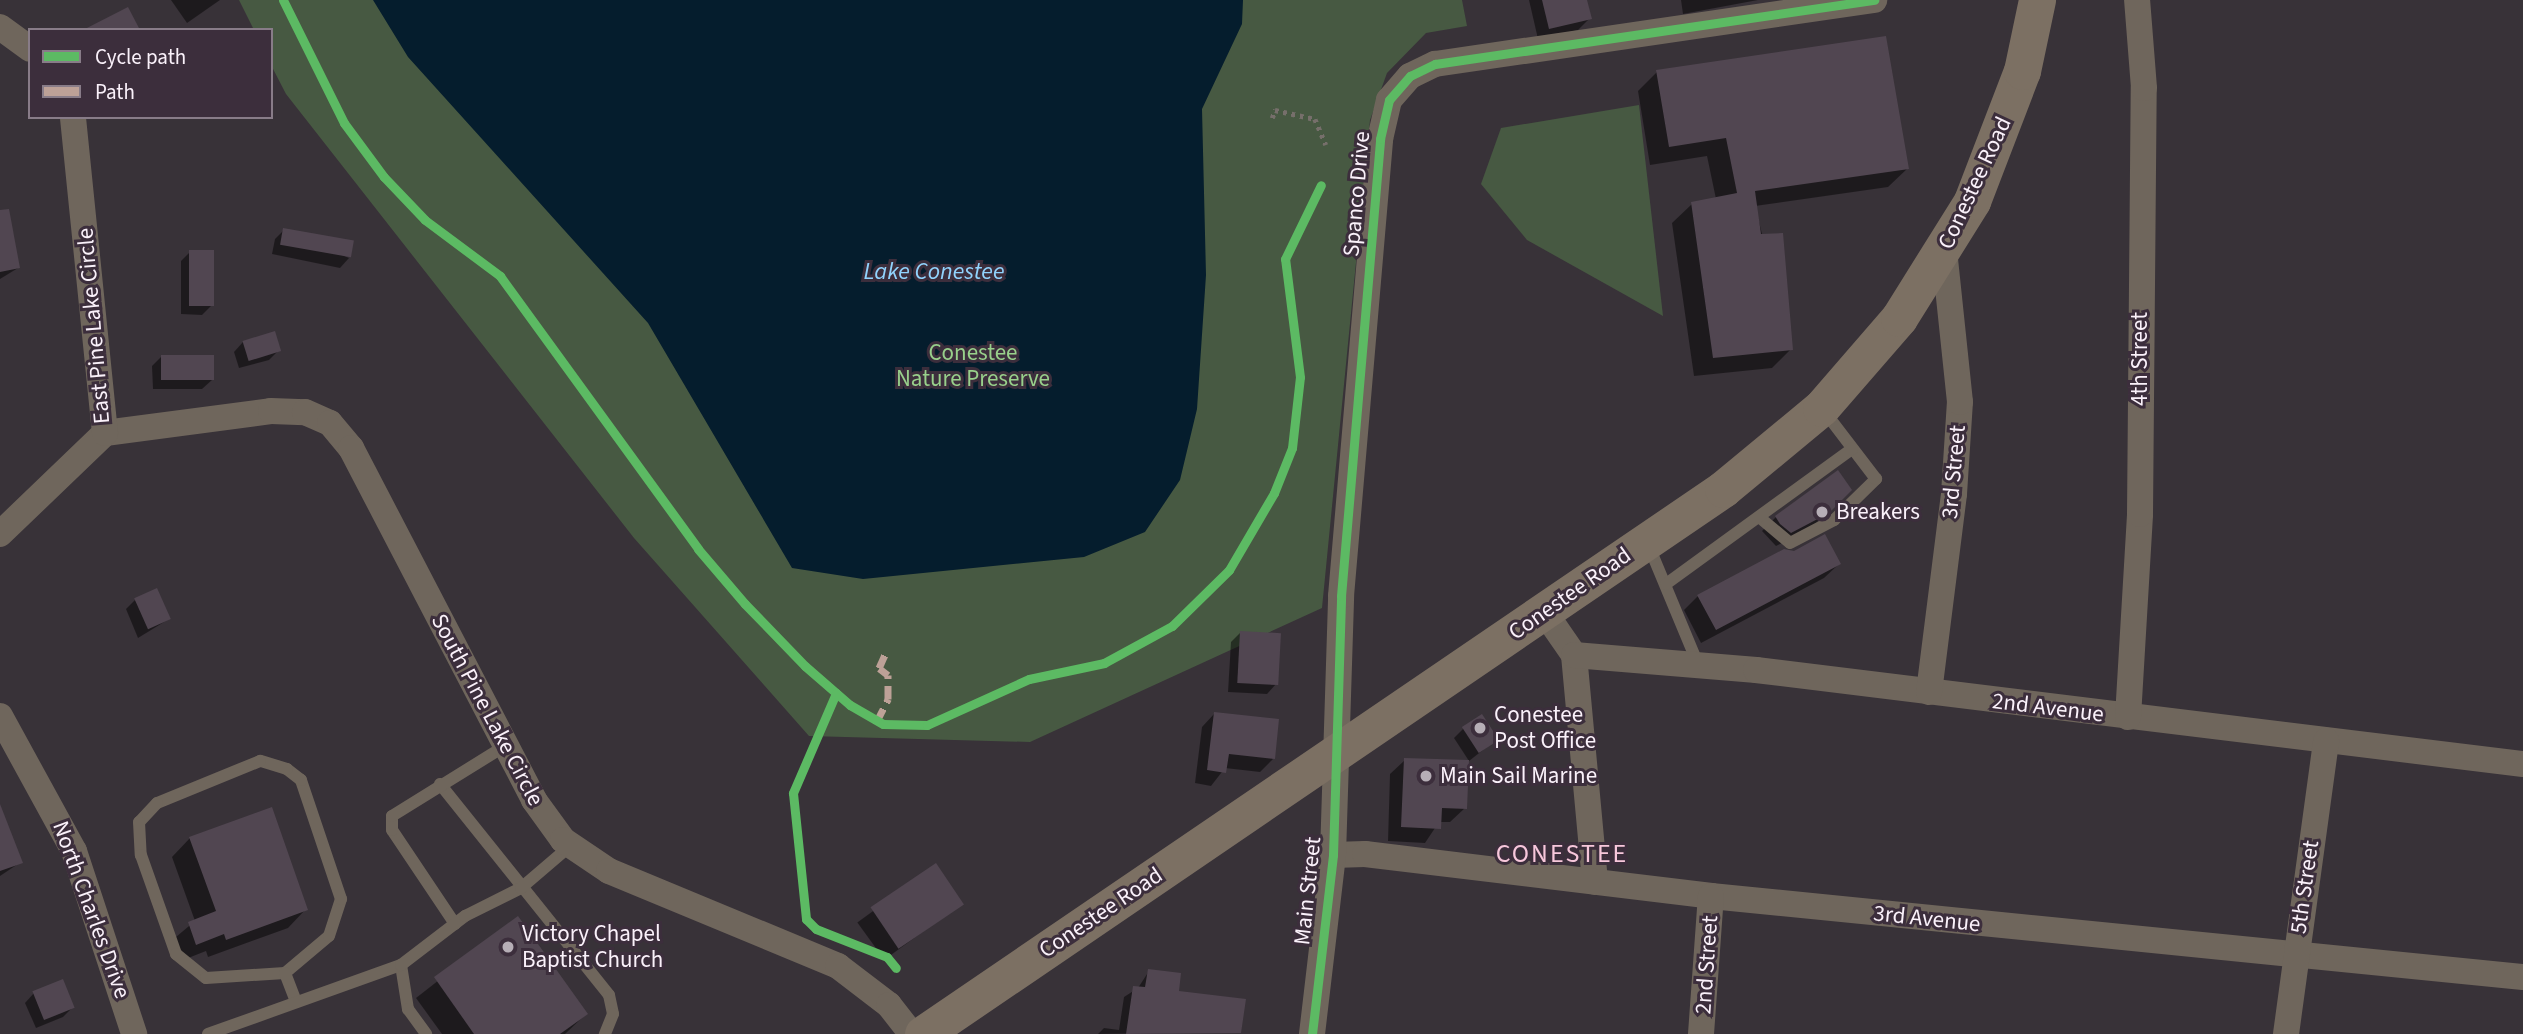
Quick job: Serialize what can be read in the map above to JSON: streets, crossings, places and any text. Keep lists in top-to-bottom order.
{
  "streets": {
    "main road": ["Conestee Road"],
    "street": [
      "Spanco Drive",
      "East Pine Lake Circle",
      "4th Street",
      "3rd Street",
      "2nd Avenue",
      "South Pine Lake Circle",
      "5th Street",
      "Main Street",
      "North Charles Drive",
      "3rd Avenue",
      "2nd Street"
    ]
  },
  "crossings": [
    ["Conestee Road", "Spanco Drive"],
    ["Conestee Road", "3rd Street"],
    ["Conestee Road", "Main Street"],
    ["Spanco Drive", "Main Street"],
    ["East Pine Lake Circle", "South Pine Lake Circle"],
    ["4th Street", "2nd Avenue"],
    ["3rd Street", "2nd Avenue"],
    ["2nd Avenue", "5th Street"],
    ["5th Street", "3rd Avenue"],
    ["Main Street", "3rd Avenue"],
    ["3rd Avenue", "2nd Street"]
  ],
  "districts": ["CONESTEE"],
  "water": ["Lake Conestee"],
  "parks": ["Conestee Nature Preserve"],
  "places": [
    "Breakers",
    "Conestee Post Office",
    "Main Sail Marine",
    "Victory Chapel Baptist Church"
  ],
  "legend": ["Cycle path", "Path"]
}
